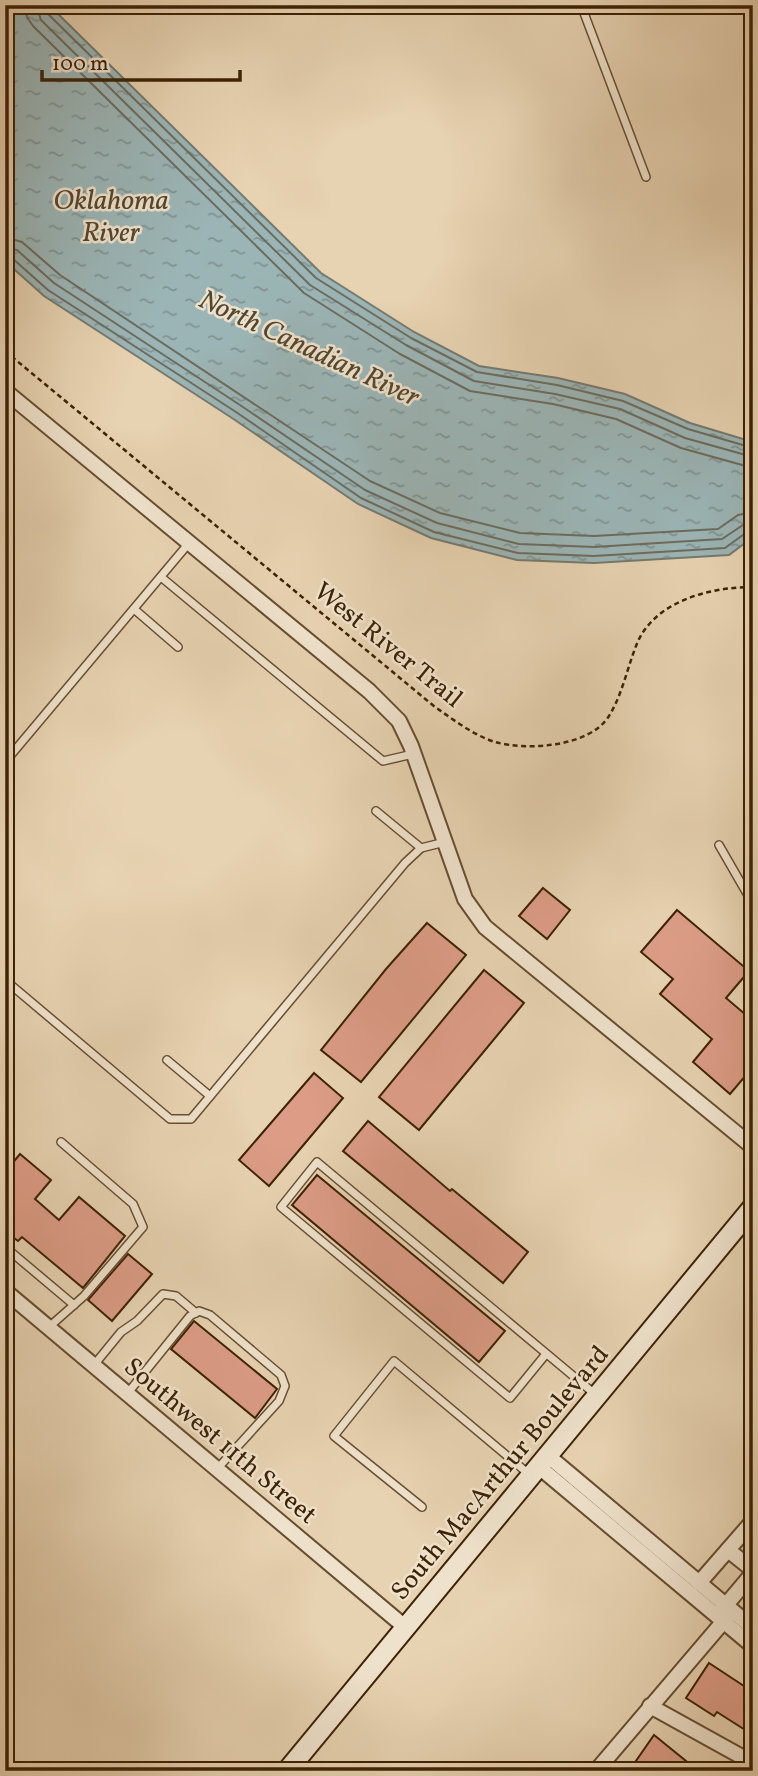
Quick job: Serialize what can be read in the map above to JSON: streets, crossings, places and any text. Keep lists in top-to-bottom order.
{
  "streets": {
    "main road": ["South MacArthur Boulevard"],
    "street": ["Southwest 11th Street"],
    "path": ["West River Trail"]
  },
  "crossings": [
    ["Southwest 11th Street", "South MacArthur Boulevard"]
  ],
  "water": ["Oklahoma River", "North Canadian River"],
  "scale_bar": "100 m"
}
